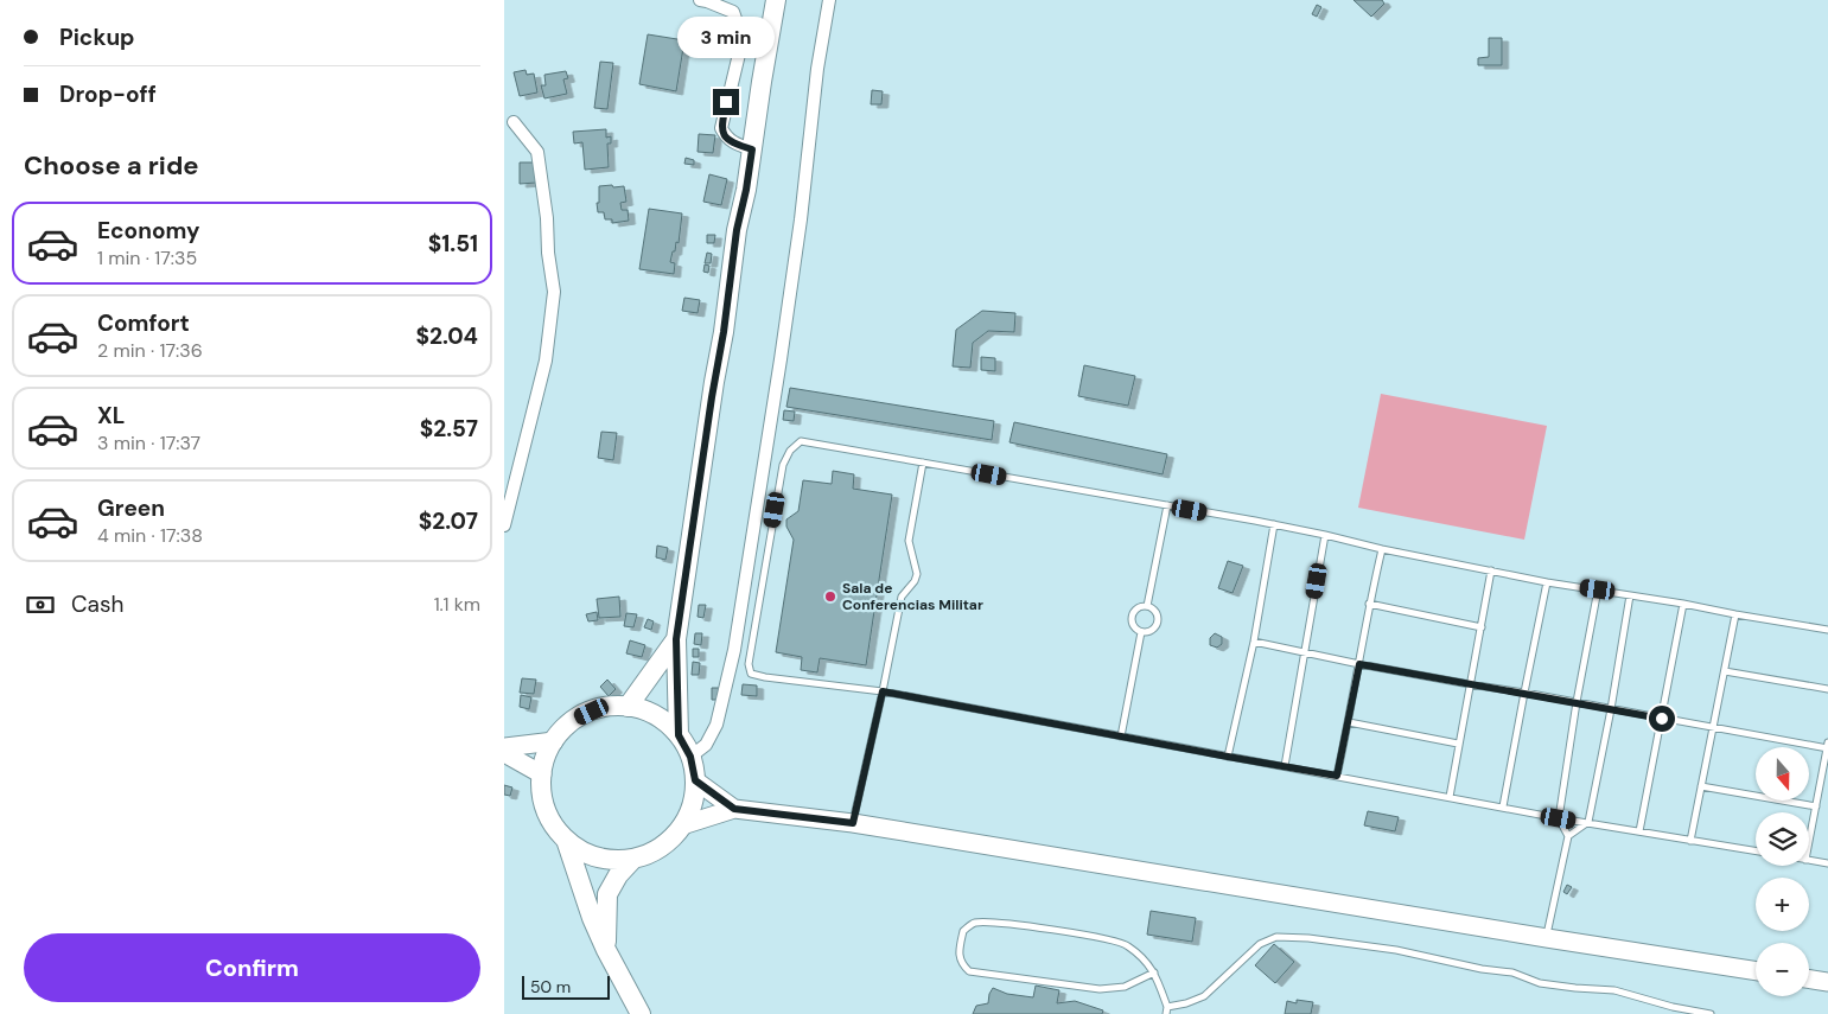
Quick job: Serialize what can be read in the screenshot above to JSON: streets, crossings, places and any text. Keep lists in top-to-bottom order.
{
  "places": ["Sala de Conferencias Militar"],
  "scale_bar": "50 m",
  "north": "bottom",
  "page": {
    "banner": ["Pickup", "Drop-off"],
    "bubble": "3 min",
    "heading": "Choose a ride",
    "list": [
      {
        "name": "Economy",
        "note": "1 min · 17:35",
        "value": "$1.51"
      },
      {
        "name": "Comfort",
        "note": "2 min · 17:36",
        "value": "$2.04"
      },
      {
        "name": "XL",
        "note": "3 min · 17:37",
        "value": "$2.57"
      },
      {
        "name": "Green",
        "note": "4 min · 17:38",
        "value": "$2.07"
      }
    ],
    "pay": ["Cash", "1.1 km"],
    "map_buttons": ["+", "−"],
    "buttons": "Confirm",
    "scale": "50 m"
  }
}
